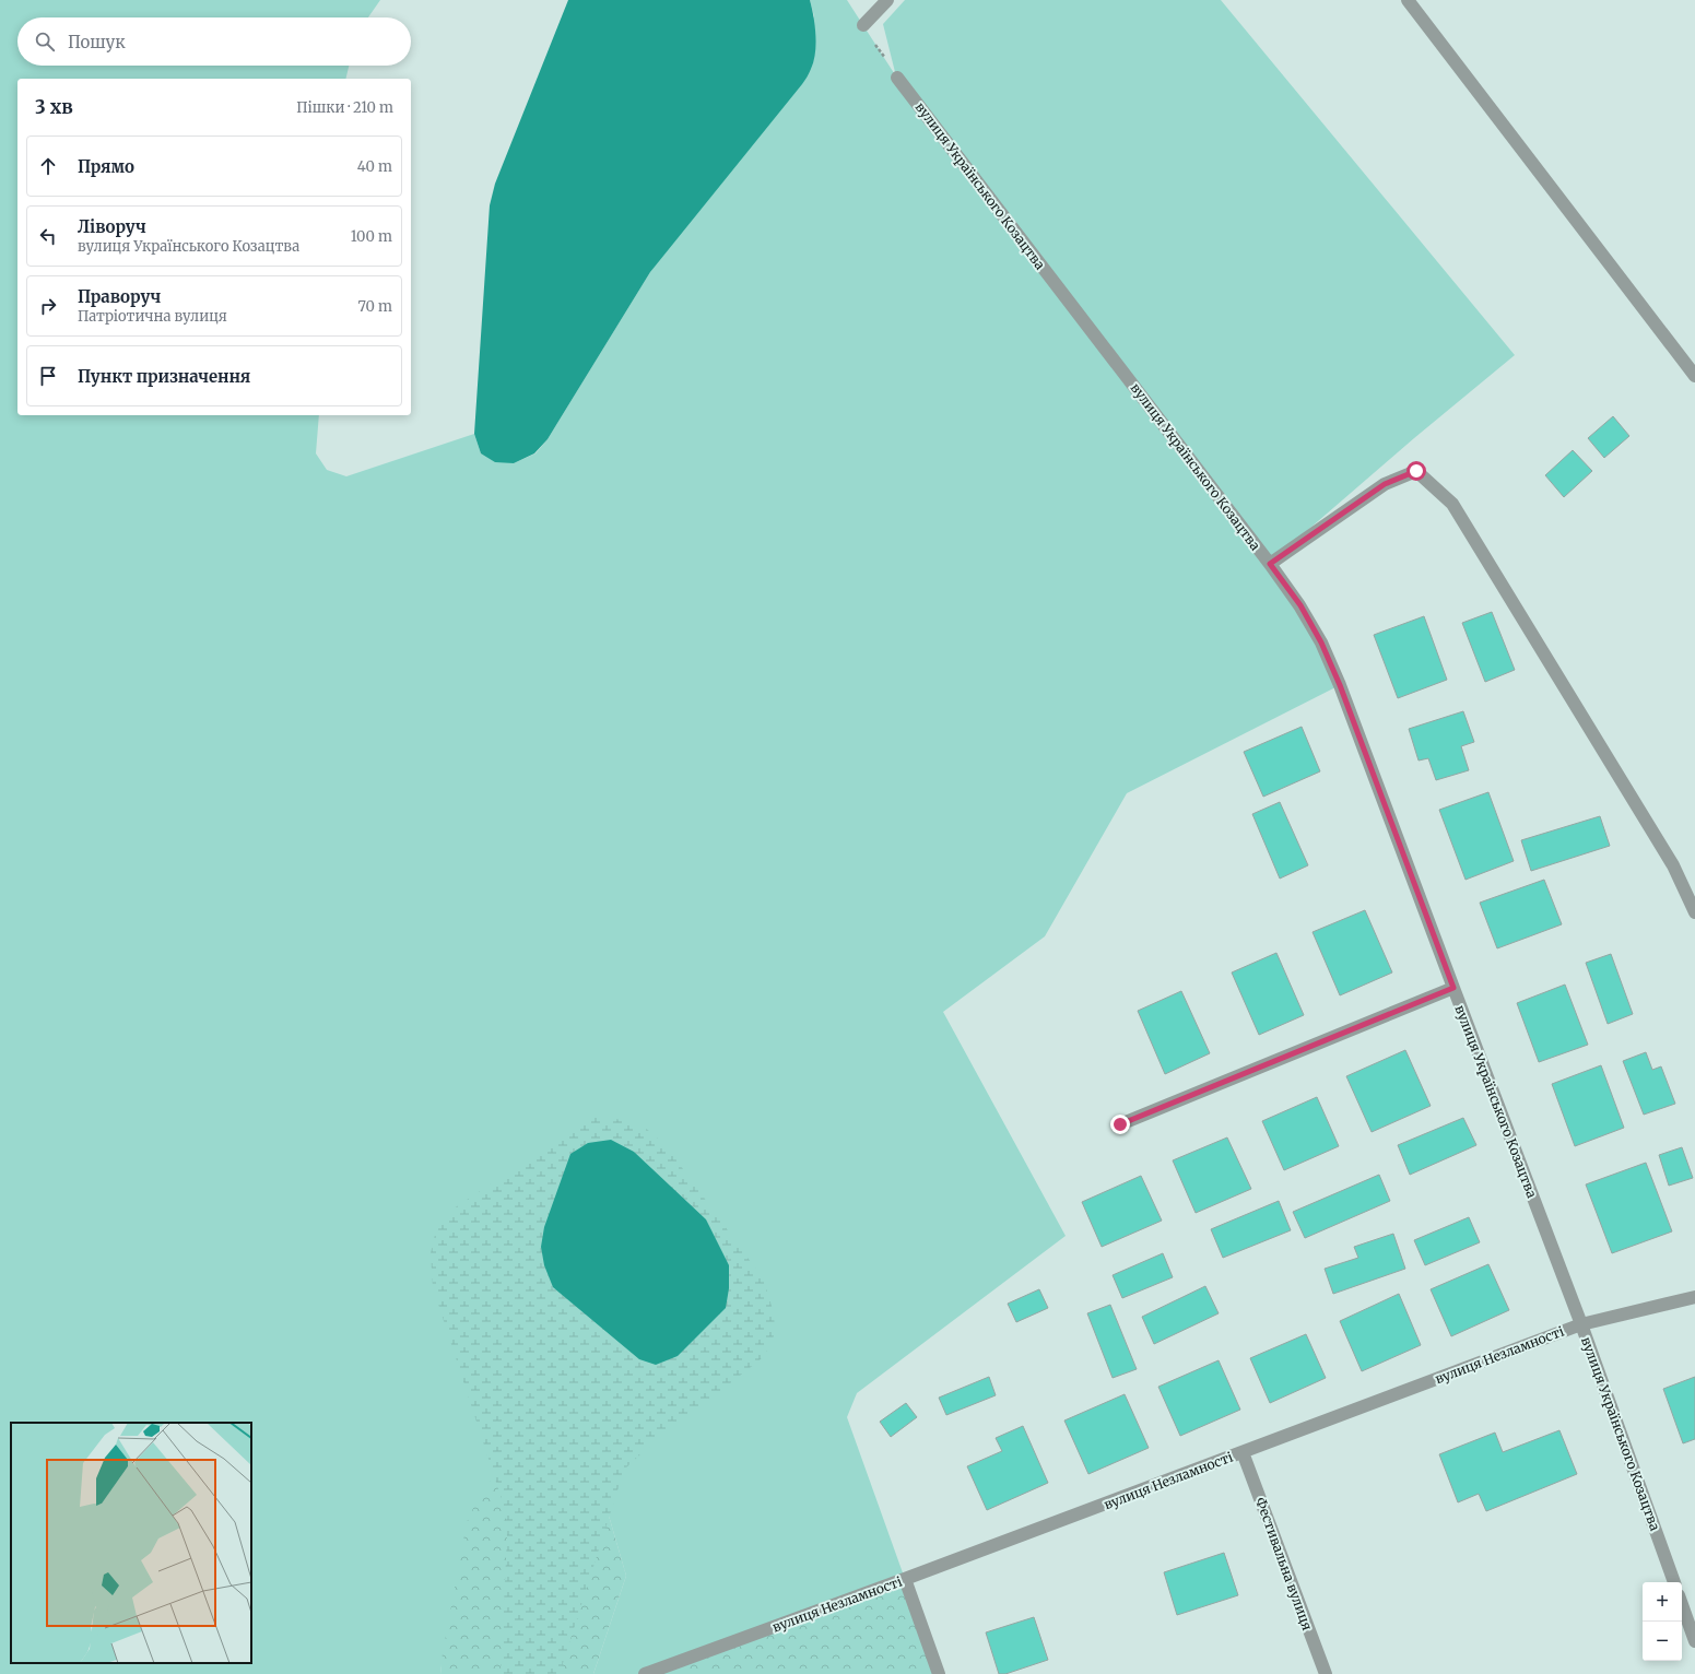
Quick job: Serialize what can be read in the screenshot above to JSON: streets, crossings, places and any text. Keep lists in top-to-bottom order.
{
  "streets": {
    "street": ["вулиця Українського Козацтва", "вулиця Незламності", "Фестивальна вулиця"]
  },
  "crossings": [
    ["вулиця Українського Козацтва", "вулиця Незламності"],
    ["вулиця Незламності", "Фестивальна вулиця"]
  ],
  "page": {
    "search": "Пошук",
    "heading": ["3 хв", "Пішки · 210 m"],
    "list": [
      ["Прямо", "40 m"],
      ["Ліворуч", "вулиця Українського Козацтва", "100 m"],
      ["Праворуч", "Патріотична вулиця", "70 m"],
      "Пункт призначення"
    ],
    "map_buttons": ["+", "−"]
  }
}
